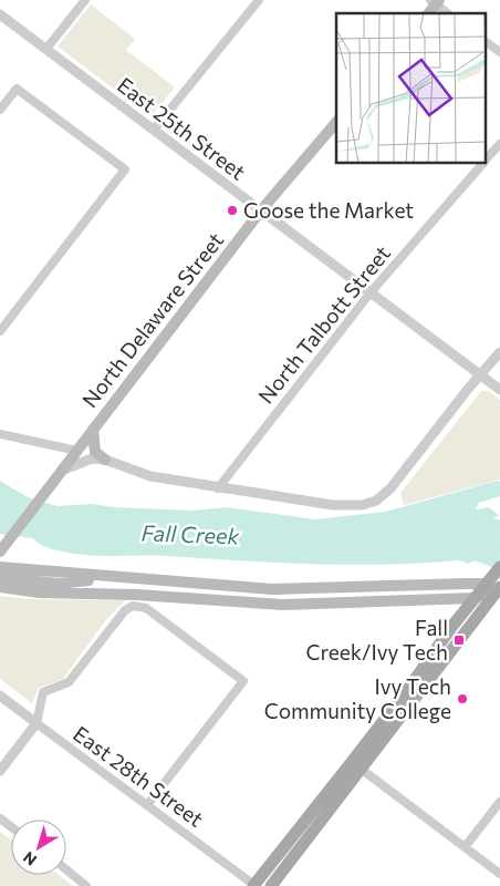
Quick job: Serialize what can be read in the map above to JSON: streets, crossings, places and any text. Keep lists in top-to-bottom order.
{
  "streets": {
    "main road": ["North Delaware Street"],
    "street": ["East 25th Street", "North Talbott Street", "East 28th Street"]
  },
  "crossings": [
    ["East 25th Street", "North Delaware Street"],
    ["East 25th Street", "North Talbott Street"]
  ],
  "water": ["Fall Creek"],
  "places": {
    "other": ["Goose the Market", "Ivy Tech Community College"],
    "transit": ["Fall Creek/Ivy Tech"]
  },
  "north": "bottom left"
}
